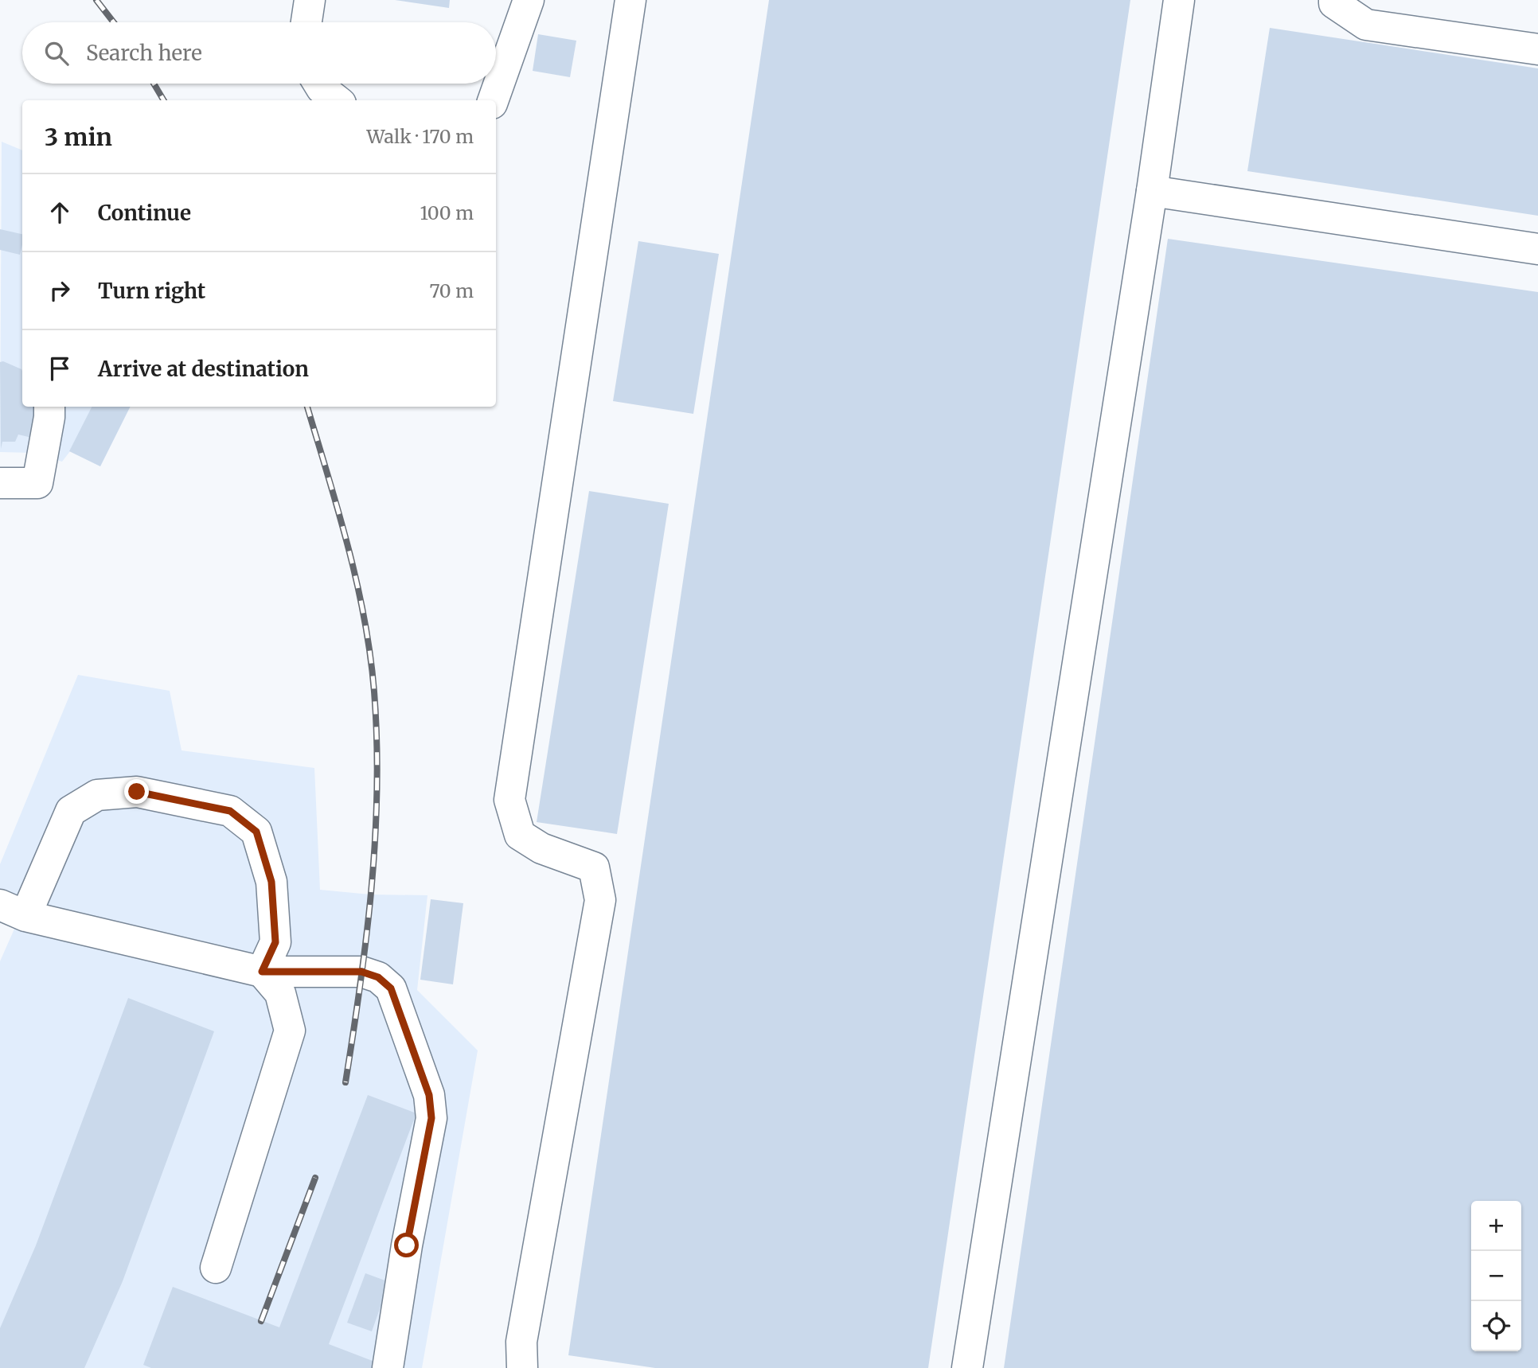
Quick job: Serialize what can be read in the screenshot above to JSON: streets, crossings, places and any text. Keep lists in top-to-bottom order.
{
  "page": {
    "search": "Search here",
    "heading": ["3 min", "Walk · 170 m"],
    "list": [
      ["Continue", "100 m"],
      ["Turn right", "70 m"],
      "Arrive at destination"
    ],
    "map_buttons": ["+", "−"]
  }
}
